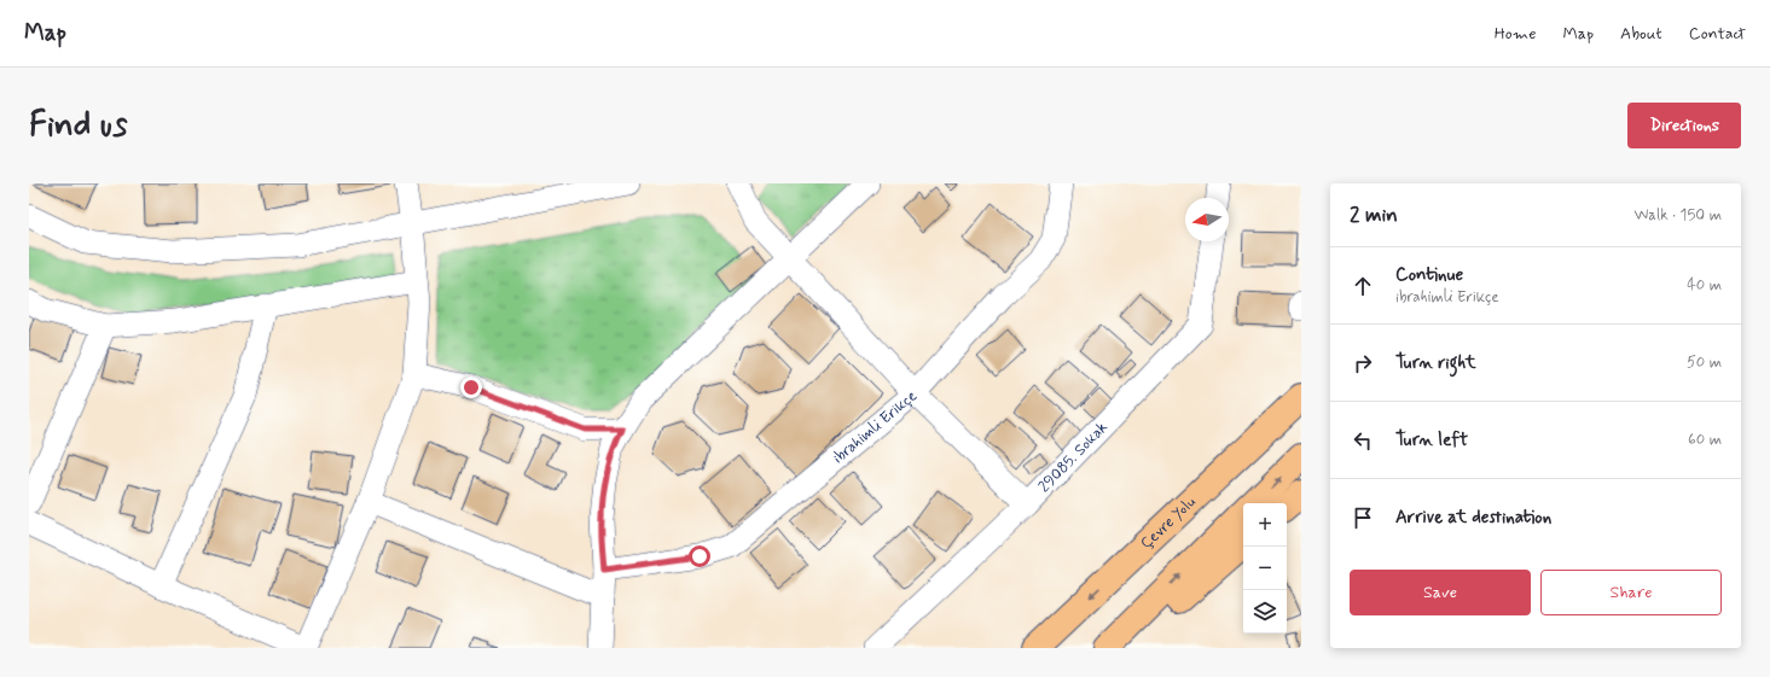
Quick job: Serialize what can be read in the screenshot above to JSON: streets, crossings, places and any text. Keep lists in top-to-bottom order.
{
  "streets": {
    "main road": ["Çevre Yolu"],
    "street": ["ibrahimli Erikçe", "29085. Sokak"]
  },
  "north": "left",
  "page": {
    "header": "Map",
    "nav": [
      "Home",
      "Map",
      "About",
      "Contact"
    ],
    "buttons": [
      "Directions",
      ["Save", "Share"]
    ],
    "title": "Find us",
    "heading": ["2 min", "Walk · 150 m"],
    "list": [
      ["Continue", "ibrahimli Erikçe", "40 m"],
      ["Turn right", "50 m"],
      ["Turn left", "60 m"],
      "Arrive at destination"
    ],
    "map_buttons": ["+", "−"]
  }
}
